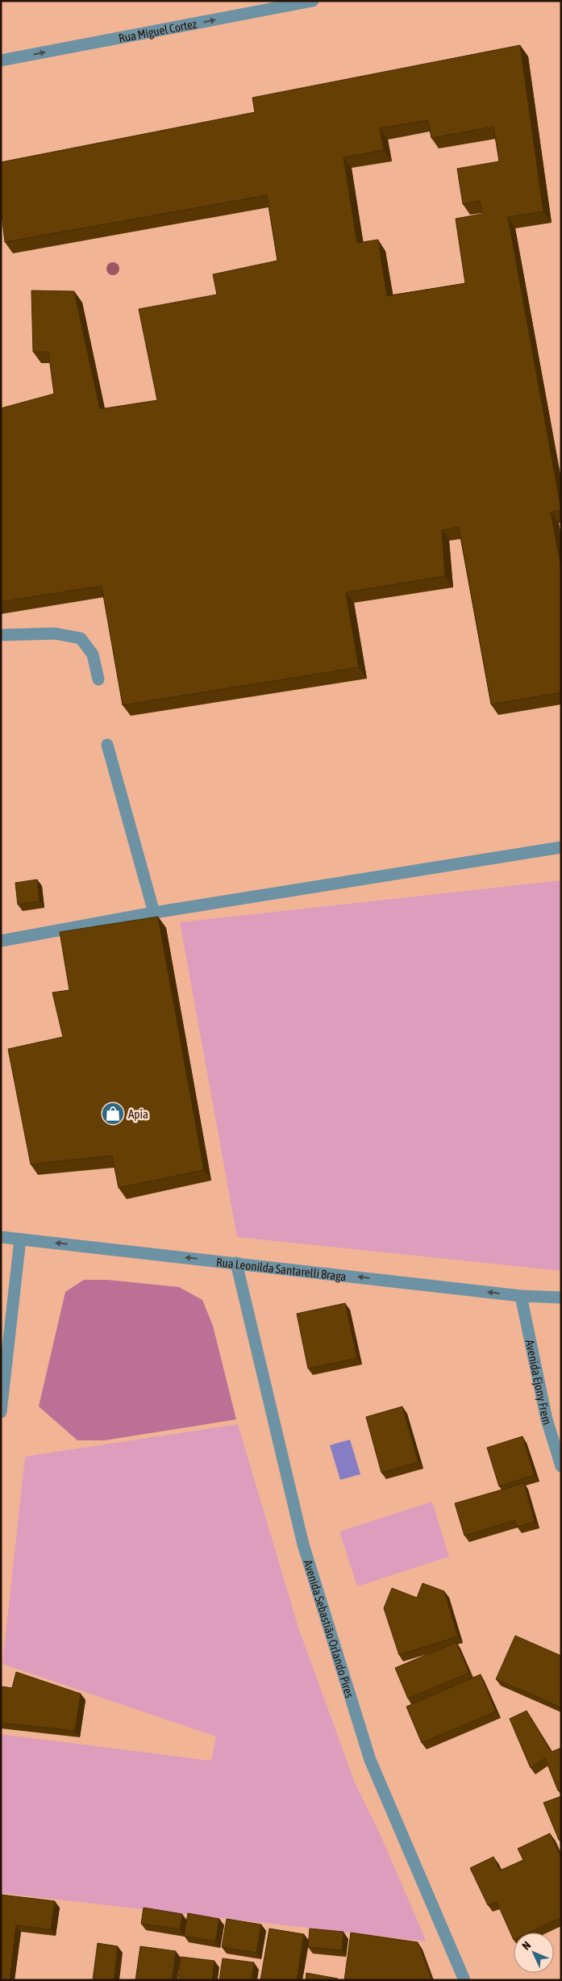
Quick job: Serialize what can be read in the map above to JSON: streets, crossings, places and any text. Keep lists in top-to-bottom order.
{
  "streets": {
    "street": [
      "Rua Miguel Cortez",
      "Rua Leonilda Santarelli Braga",
      "Avenida Ejony Frem",
      "Avenida Sebastião Orlando Pires"
    ]
  },
  "crossings": [
    ["Rua Leonilda Santarelli Braga", "Avenida Ejony Frem"],
    ["Rua Leonilda Santarelli Braga", "Avenida Sebastião Orlando Pires"]
  ],
  "one_way": ["Rua Miguel Cortez", "Rua Leonilda Santarelli Braga"],
  "places": {
    "shop": ["Apia"]
  },
  "north": "top left"
}
